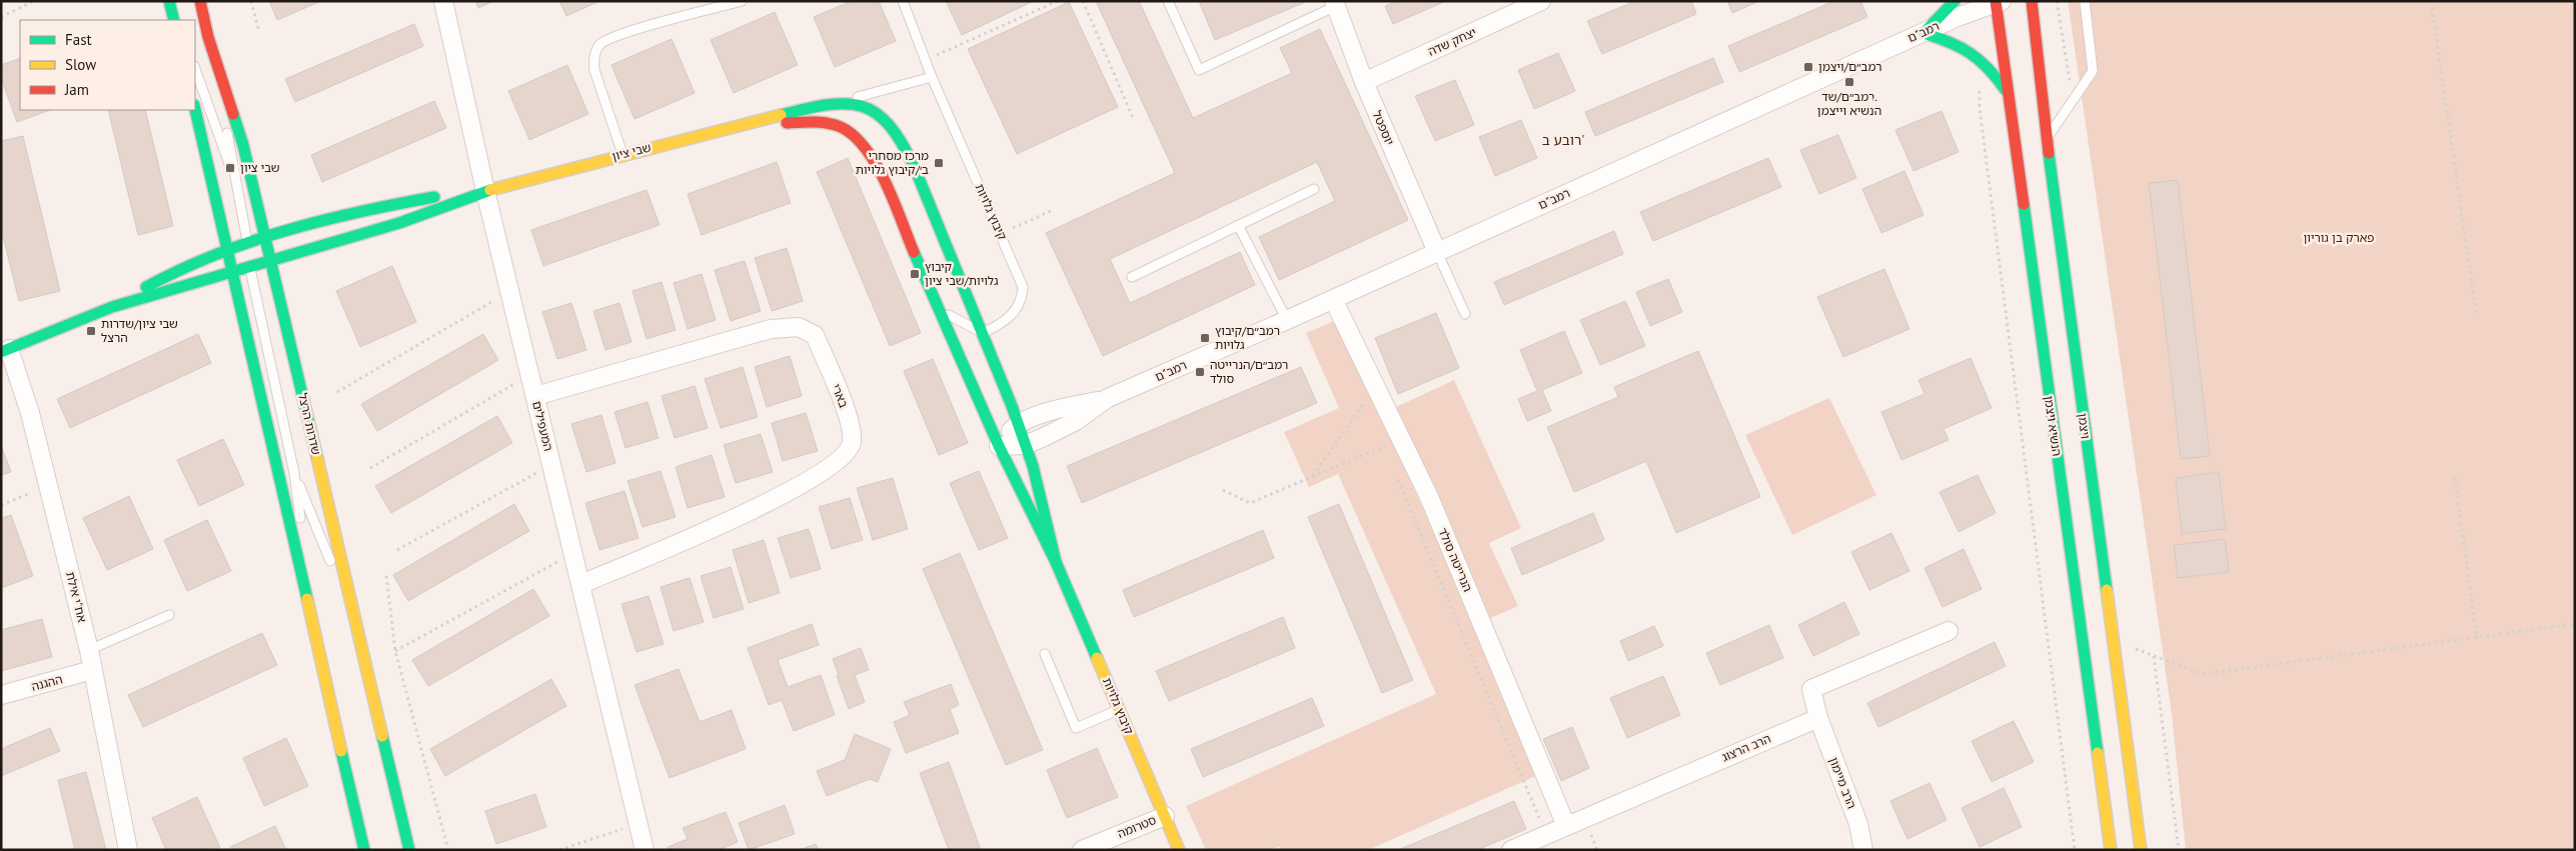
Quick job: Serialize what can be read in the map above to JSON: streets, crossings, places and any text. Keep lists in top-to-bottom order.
{
  "streets": {
    "street": [
      "רמב\"ם",
      "יצחק שדה",
      "יוספטל",
      "שבי ציון",
      "קיבוץ גלויות",
      "בארי",
      "שדרות הרצל",
      "המעפילים",
      "הנשיא ויצמן",
      "ויצמן",
      "הנרייטה סולד",
      "אח\"י אילת",
      "ההגנה",
      "הרב הרצוג",
      "הרב מיימון",
      "סטרומה"
    ]
  },
  "crossings": [
    ["רמב\"ם", "יוספטל"],
    ["רמב\"ם", "קיבוץ גלויות"],
    ["רמב\"ם", "הנשיא ויצמן"],
    ["רמב\"ם", "הנרייטה סולד"],
    ["יצחק שדה", "יוספטל"],
    ["שבי ציון", "קיבוץ גלויות"],
    ["שבי ציון", "שדרות הרצל"],
    ["שבי ציון", "המעפילים"],
    ["שבי ציון", "אח\"י אילת"],
    ["קיבוץ גלויות", "סטרומה"],
    ["בארי", "המעפילים"],
    ["הנרייטה סולד", "הרב הרצוג"],
    ["אח\"י אילת", "ההגנה"],
    ["הרב הרצוג", "הרב מיימון"]
  ],
  "districts": ["רובע ב'"],
  "parks": ["פארק בן גוריון"],
  "places": {
    "transit": [
      "רמב״ם/ויצמן",
      "רמב״ם/שד. הנשיא וייצמן",
      "מרכז מסחרי ב׳/קיבוץ גלויות",
      "שבי ציון",
      "קיבוץ גלויות/שבי ציון",
      "שבי ציון/שדרות הרצל",
      "רמב״ם/קיבוץ גלויות",
      "רמב״ם/הנרייטה סולד"
    ]
  },
  "legend": ["Fast", "Slow", "Jam"]
}
